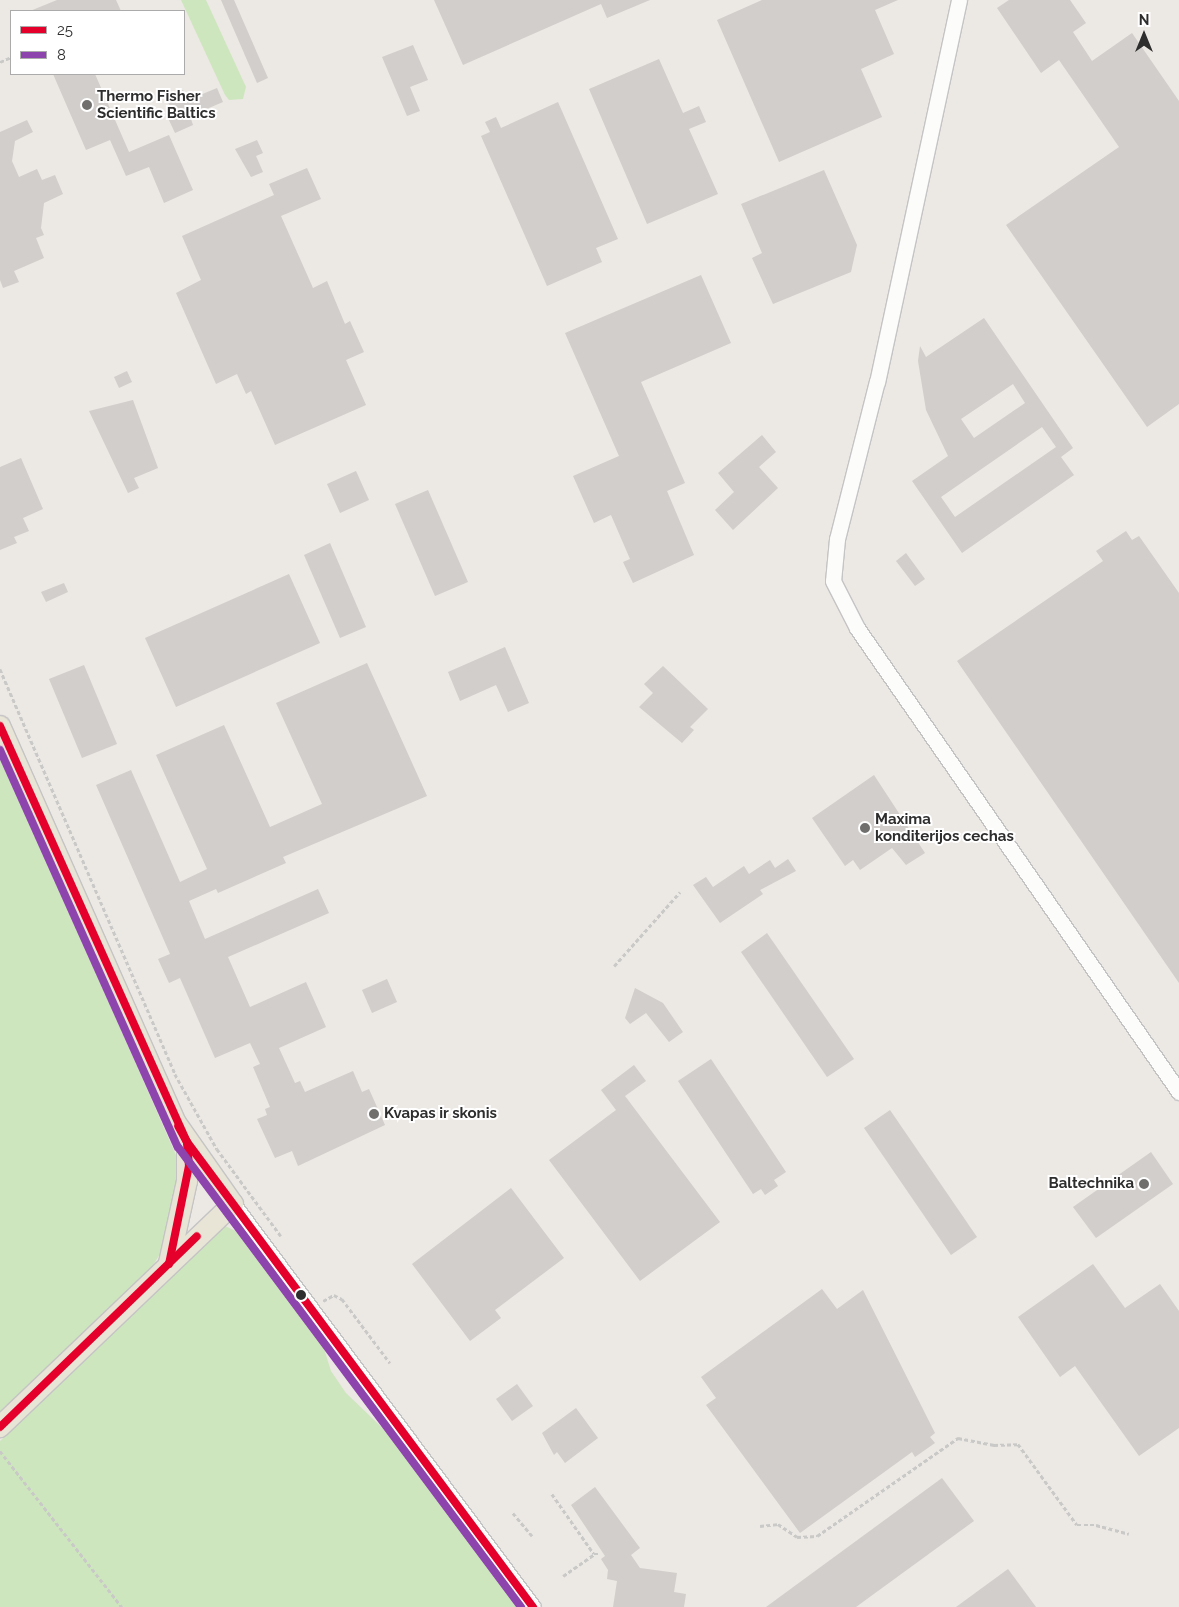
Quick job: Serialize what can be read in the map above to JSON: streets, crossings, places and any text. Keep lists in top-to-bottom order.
{
  "places": [
    "Thermo Fisher Scientific Baltics",
    "Maxima konditerijos cechas",
    "Kvapas ir skonis",
    "Baltechnika"
  ],
  "lines": ["transit line 25", "transit line 8"],
  "legend": ["25", "8"],
  "north": "top"
}
